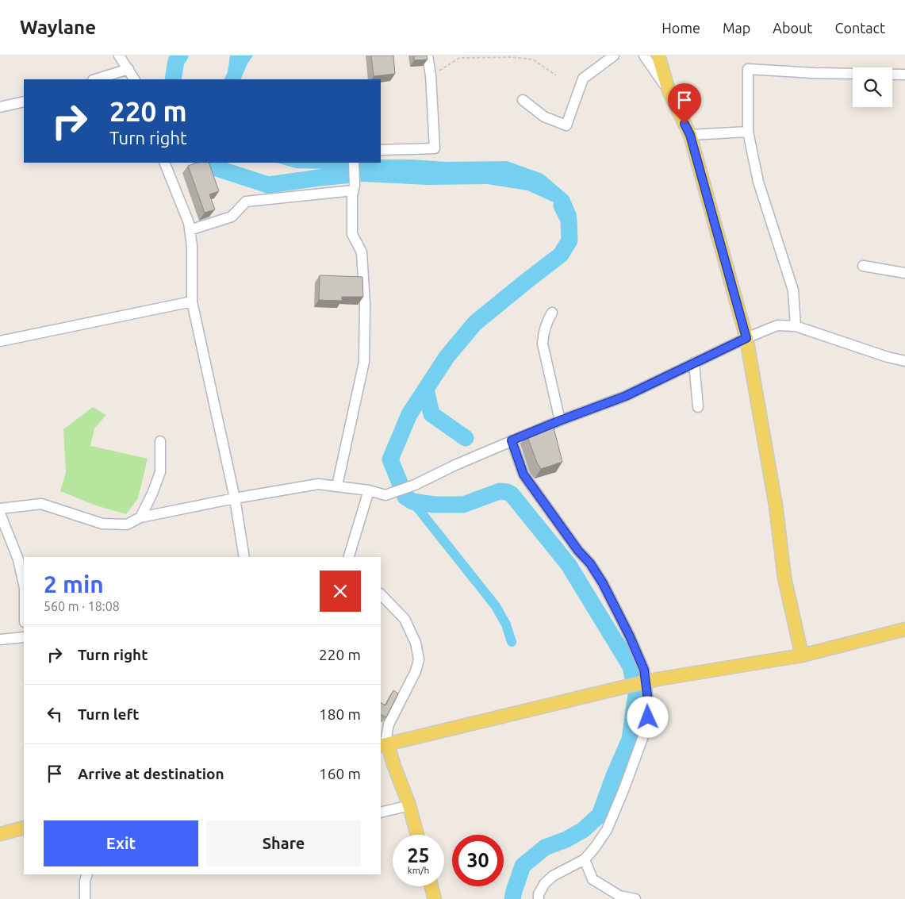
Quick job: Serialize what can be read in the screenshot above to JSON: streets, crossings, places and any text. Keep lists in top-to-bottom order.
{
  "page": {
    "header": "Waylane",
    "nav": [
      "Home",
      "Map",
      "About",
      "Contact"
    ],
    "turn": ["220 m", "Turn right"],
    "heading": ["2 min", "560 m · 18:08"],
    "list": [
      {
        "name": "Turn right",
        "value": "220 m"
      },
      {
        "name": "Turn left",
        "value": "180 m"
      },
      {
        "name": "Arrive at destination",
        "value": "160 m"
      }
    ],
    "buttons": ["Exit", "Share"],
    "speed": "25 km/h",
    "limit": "30"
  }
}
